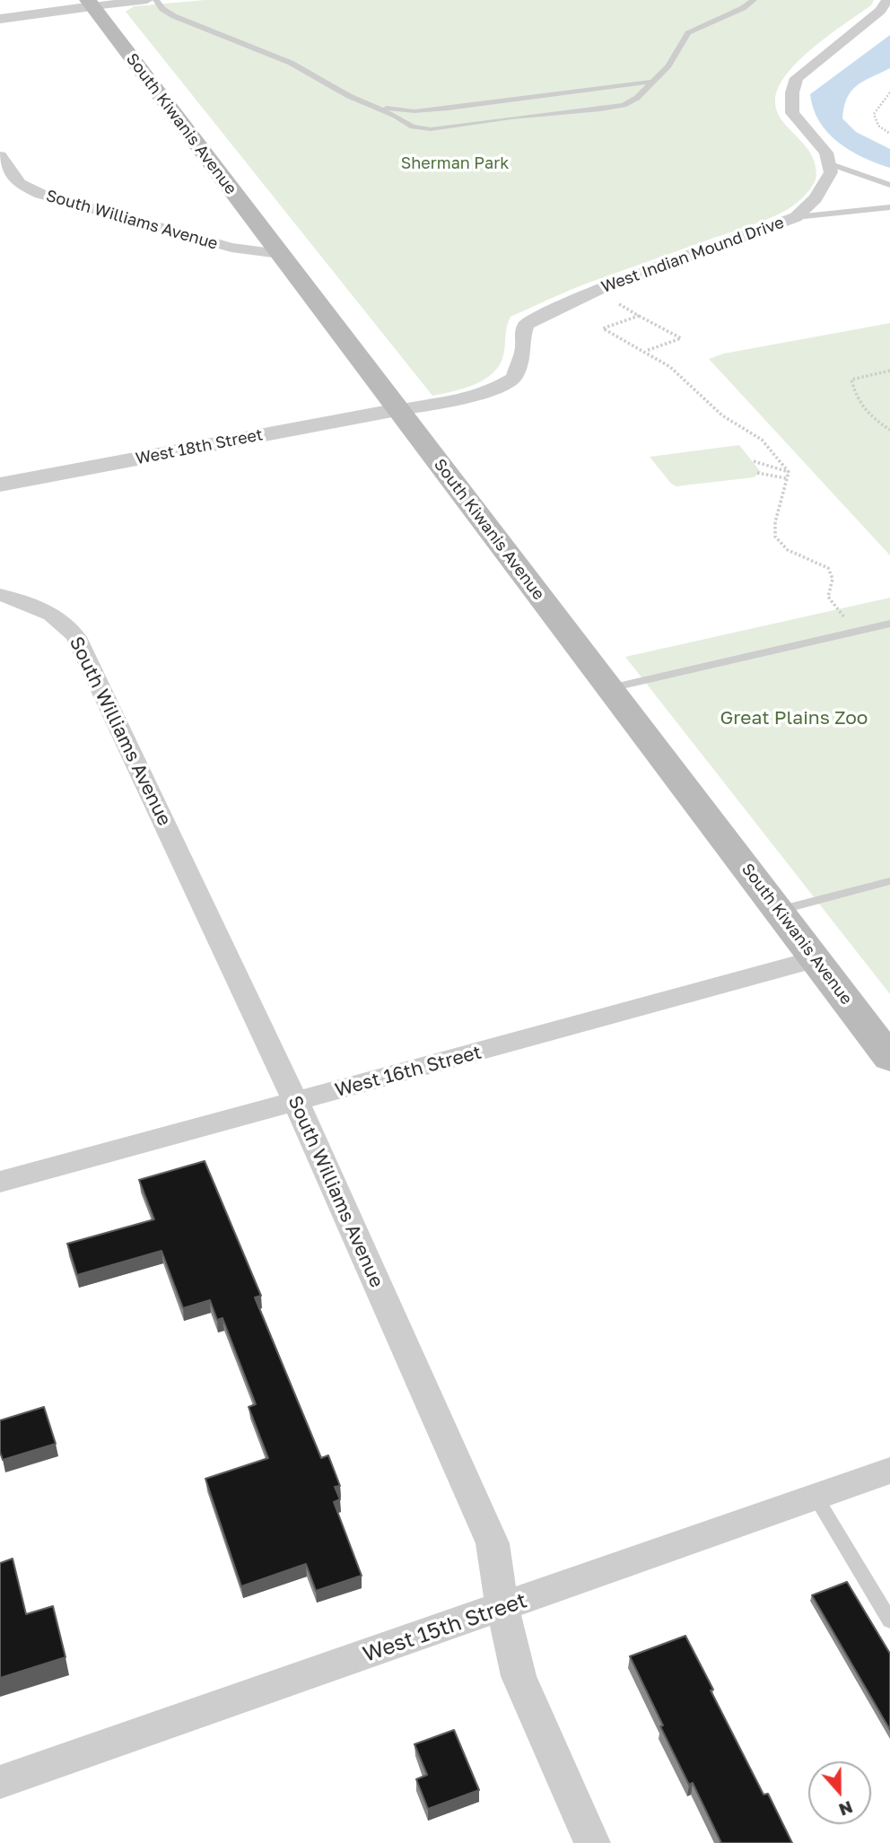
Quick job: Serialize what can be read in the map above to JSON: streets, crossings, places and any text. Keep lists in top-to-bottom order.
{
  "streets": {
    "main road": ["South Kiwanis Avenue"],
    "street": [
      "South Williams Avenue",
      "West Indian Mound Drive",
      "West 18th Street",
      "West 16th Street",
      "West 15th Street"
    ]
  },
  "crossings": [
    ["South Kiwanis Avenue", "South Williams Avenue"],
    ["South Kiwanis Avenue", "West Indian Mound Drive"],
    ["South Kiwanis Avenue", "West 18th Street"],
    ["South Kiwanis Avenue", "West 16th Street"],
    ["South Williams Avenue", "West 16th Street"],
    ["South Williams Avenue", "West 15th Street"],
    ["West Indian Mound Drive", "West 18th Street"]
  ],
  "parks": ["Sherman Park", "Great Plains Zoo"],
  "north": "bottom"
}
